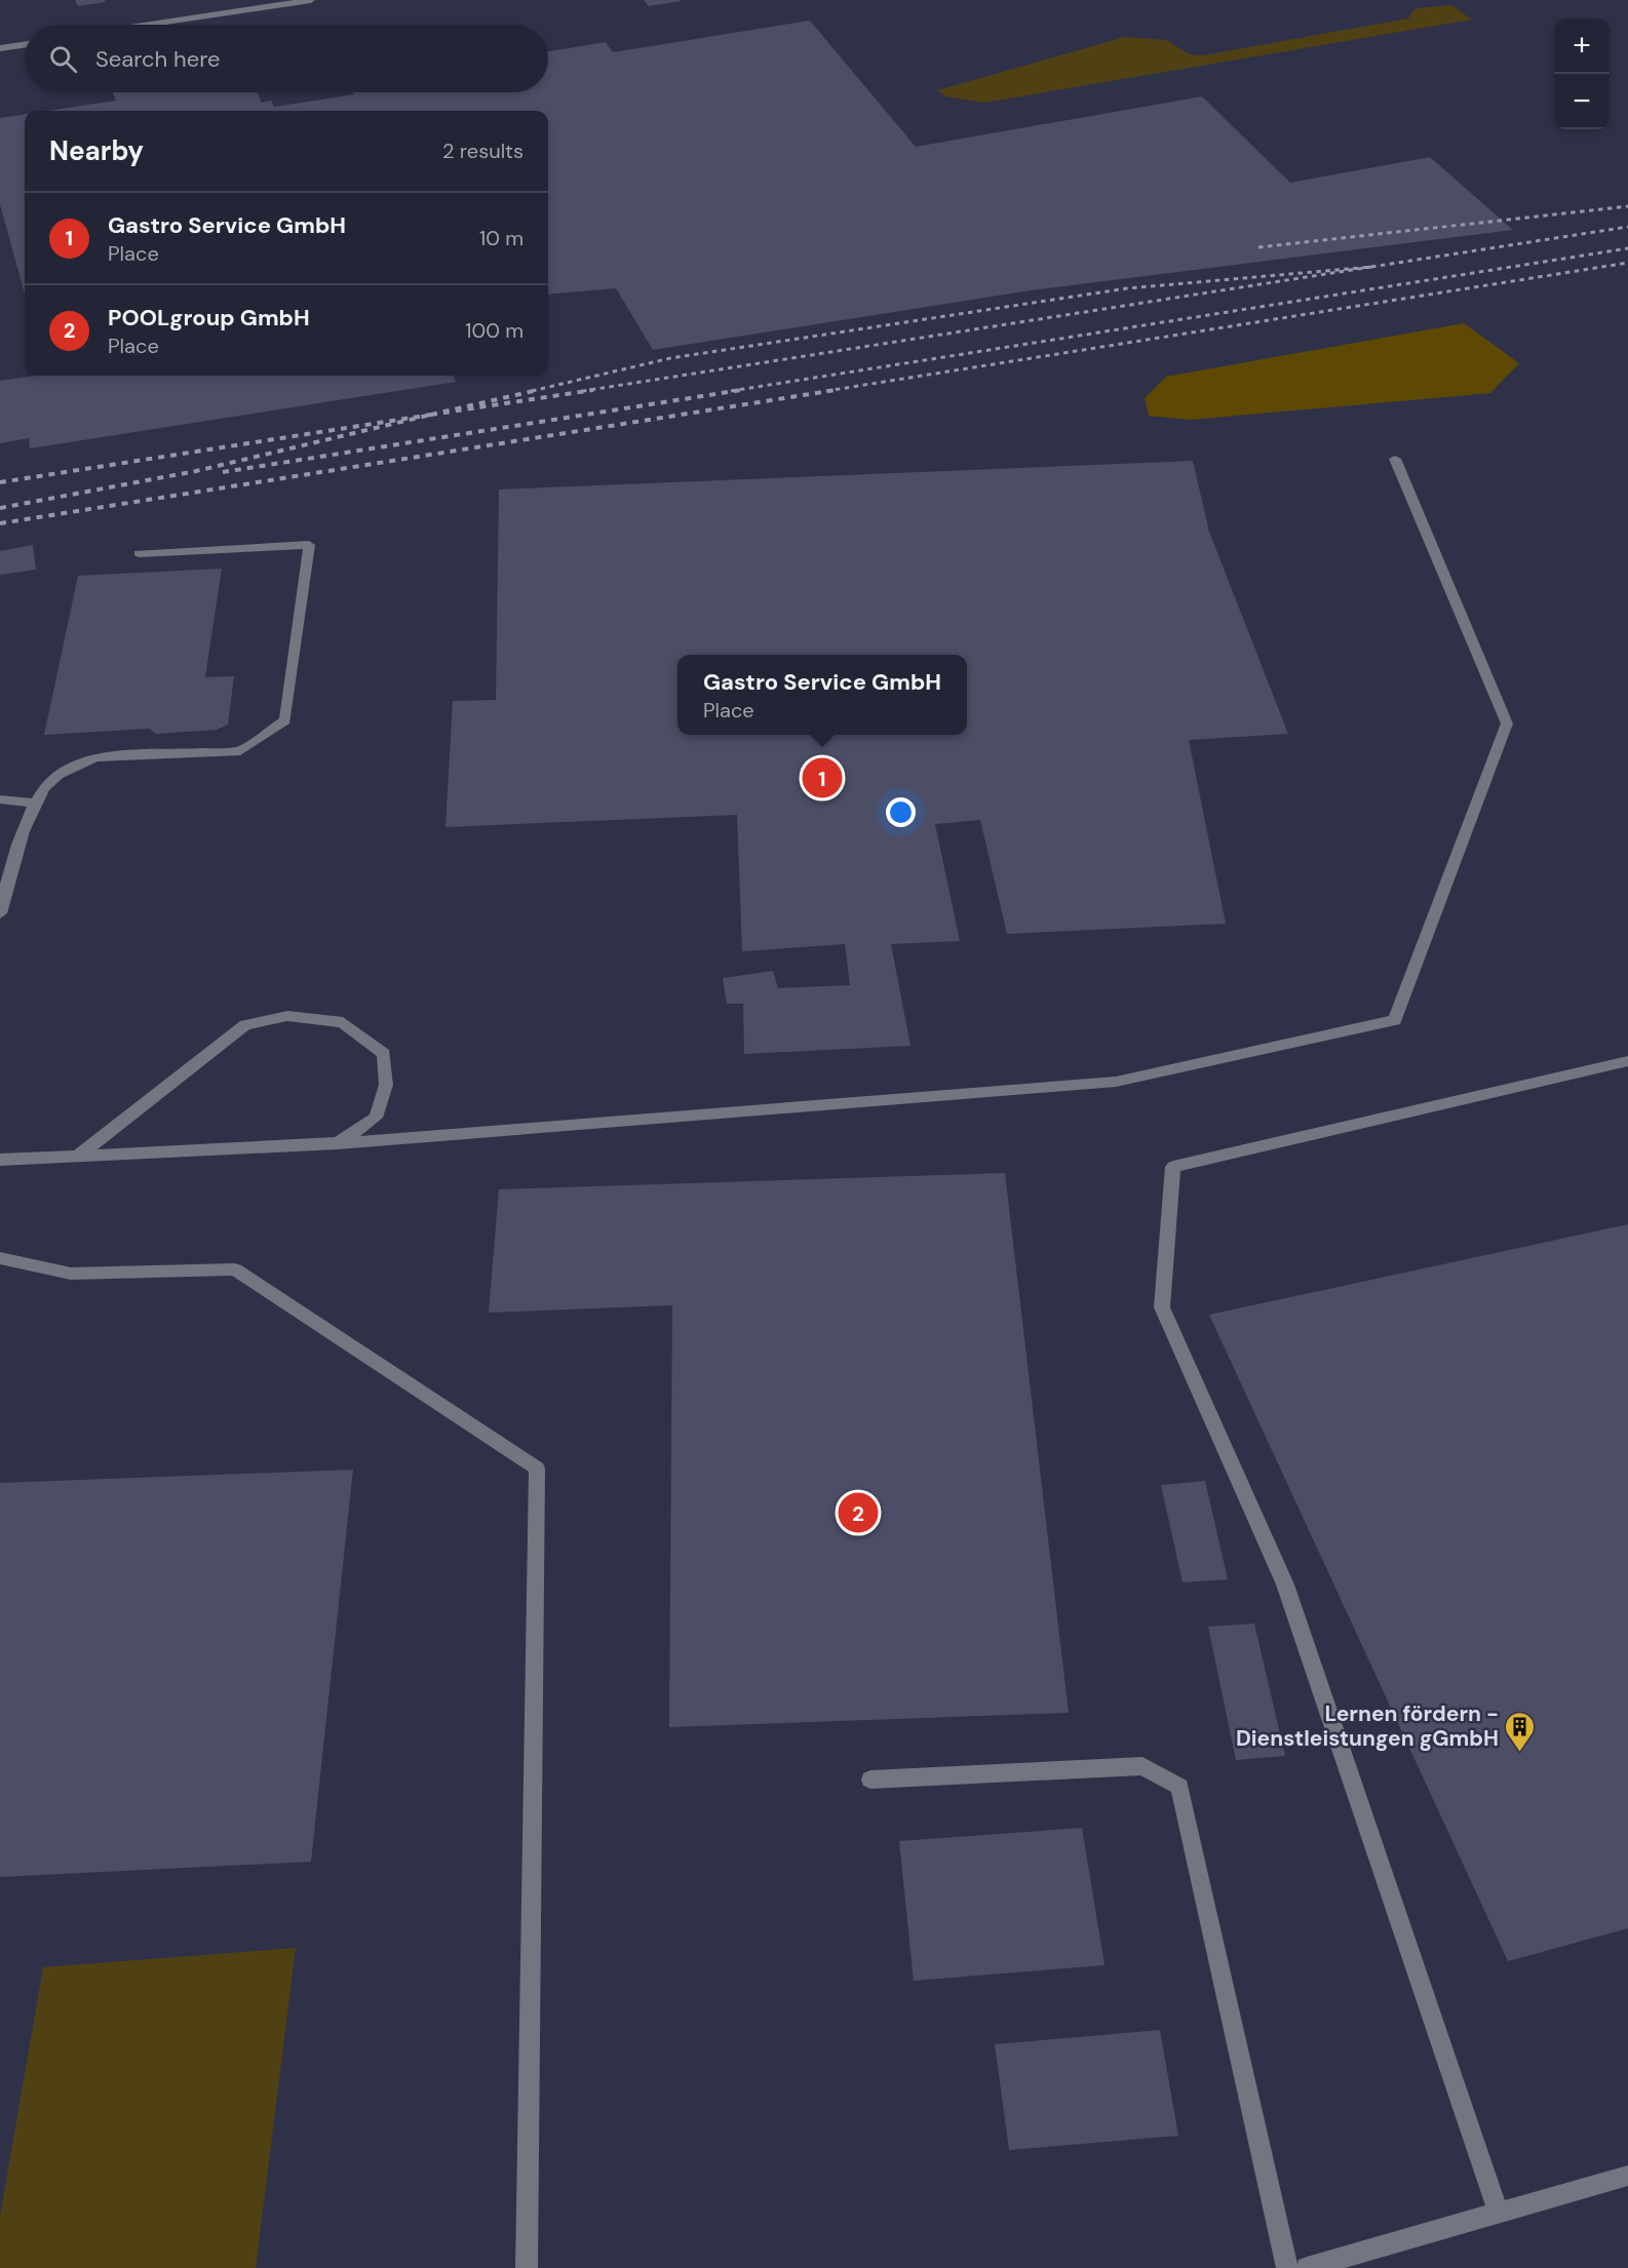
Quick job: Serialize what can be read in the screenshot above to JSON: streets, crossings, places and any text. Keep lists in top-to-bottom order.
{
  "places": {
    "building": ["Lernen fördern - Dienstleistungen gGmbH"]
  },
  "page": {
    "map_buttons": ["+", "−"],
    "search": "Search here",
    "heading": ["Nearby", "2 results"],
    "list": [
      {
        "mark": "1",
        "name": "Gastro Service GmbH",
        "note": "Place",
        "value": "10 m"
      },
      {
        "mark": "2",
        "name": "POOLgroup GmbH",
        "note": "Place",
        "value": "100 m"
      }
    ],
    "popup": ["Gastro Service GmbH", "Place"],
    "pins": ["1", "2"]
  }
}
